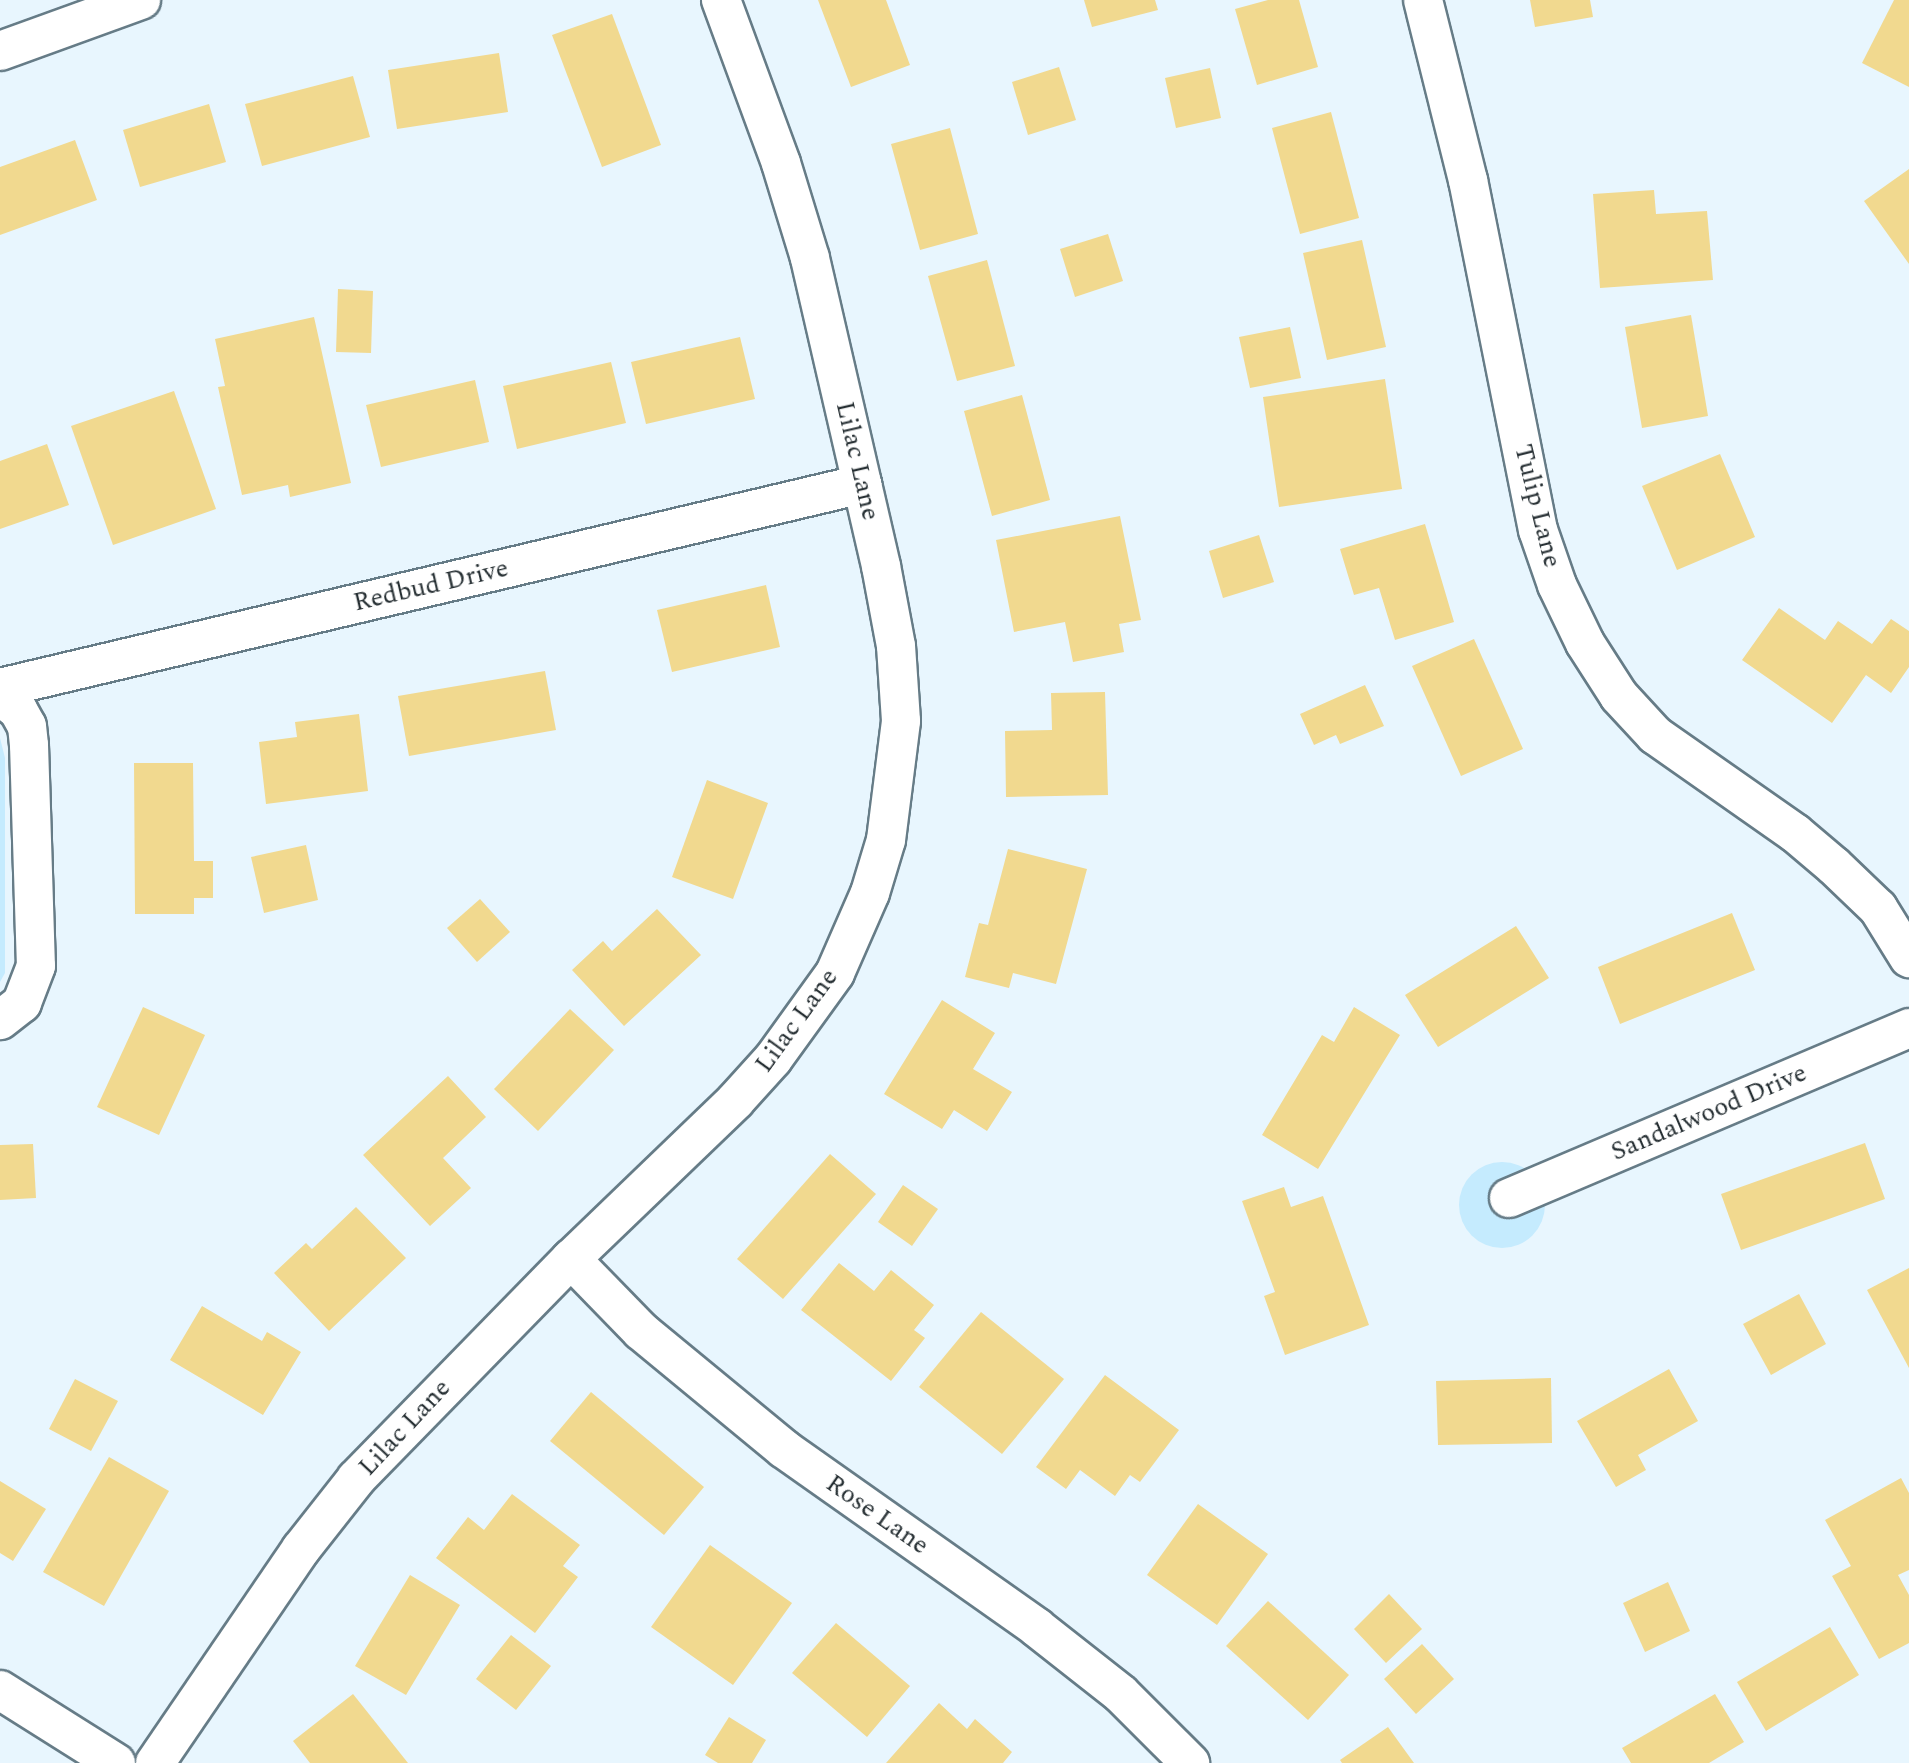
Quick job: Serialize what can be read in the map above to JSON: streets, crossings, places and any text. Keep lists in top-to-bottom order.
{
  "streets": {
    "street": [
      "Lilac Lane",
      "Tulip Lane",
      "Redbud Drive",
      "Sandalwood Drive",
      "Rose Lane"
    ]
  },
  "crossings": [
    ["Lilac Lane", "Redbud Drive"],
    ["Lilac Lane", "Rose Lane"]
  ]
}
